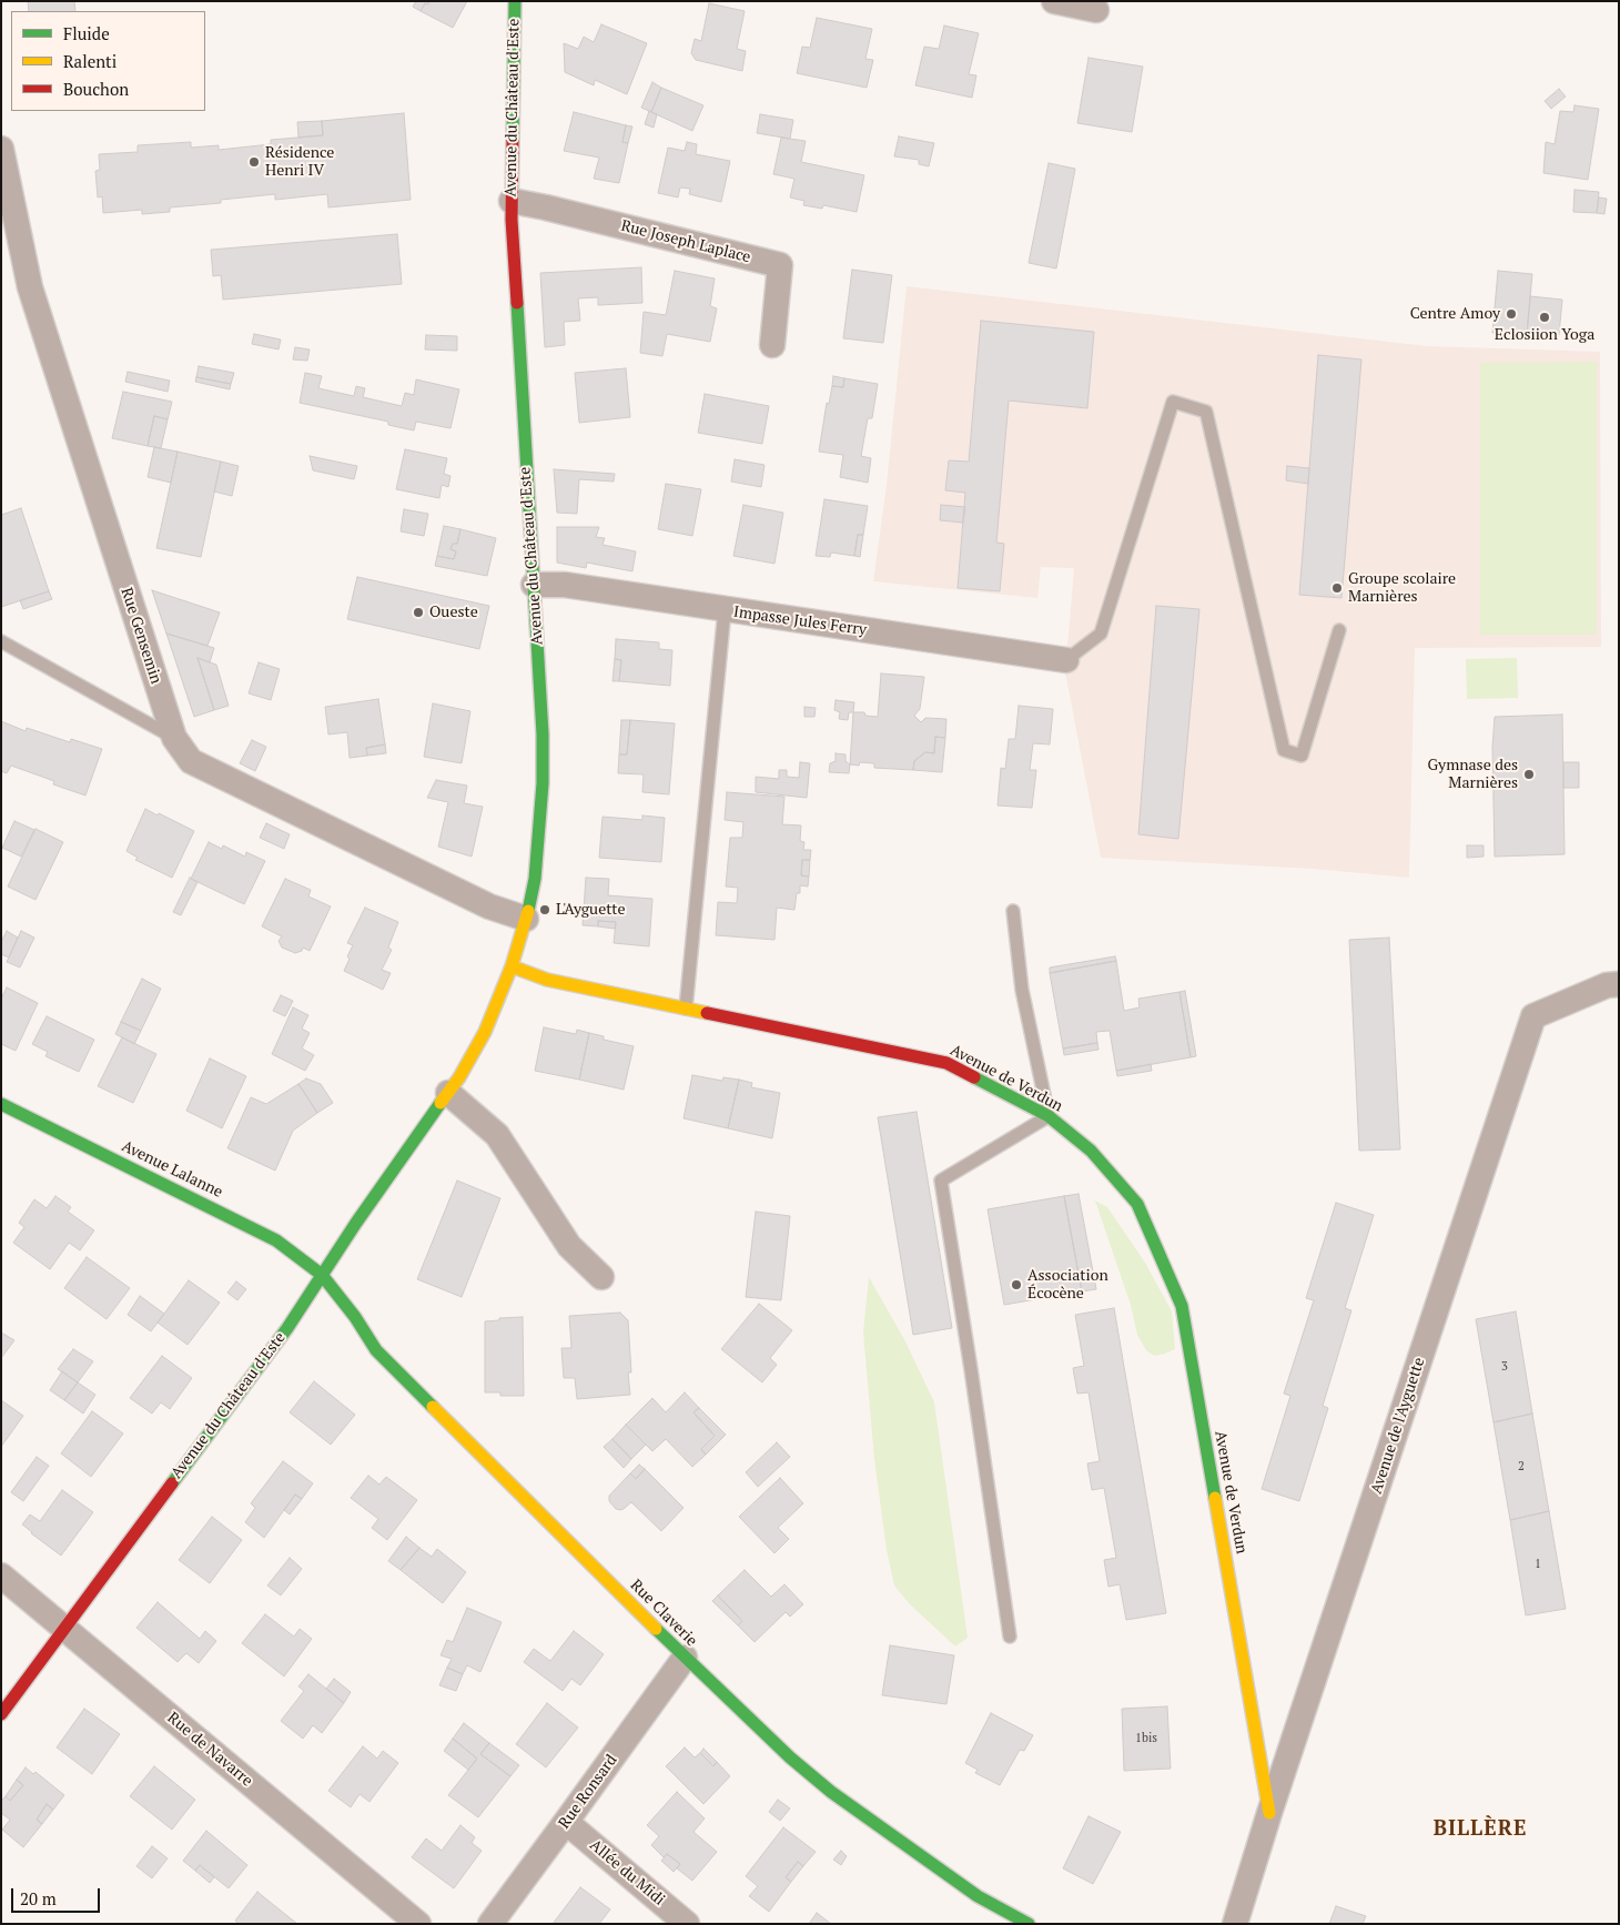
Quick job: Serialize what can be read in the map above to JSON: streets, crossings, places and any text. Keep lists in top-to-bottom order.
{
  "streets": {
    "street": [
      "Avenue du Château d'Este",
      "Rue Joseph Laplace",
      "Impasse Jules Ferry",
      "Rue Gensemin",
      "Avenue de Verdun",
      "Avenue Lalanne",
      "Avenue de l'Ayguette",
      "Rue Claverie",
      "Rue de Navarre",
      "Rue Ronsard",
      "Allée du Midi"
    ]
  },
  "crossings": [
    ["Avenue du Château d'Este", "Rue Joseph Laplace"],
    ["Avenue du Château d'Este", "Impasse Jules Ferry"],
    ["Avenue du Château d'Este", "Rue Gensemin"],
    ["Avenue du Château d'Este", "Avenue de Verdun"],
    ["Avenue du Château d'Este", "Avenue Lalanne"],
    ["Avenue du Château d'Este", "Rue Claverie"],
    ["Avenue du Château d'Este", "Rue de Navarre"],
    ["Avenue de Verdun", "Avenue de l'Ayguette"],
    ["Avenue Lalanne", "Rue Claverie"],
    ["Rue Claverie", "Rue Ronsard"],
    ["Rue Ronsard", "Allée du Midi"]
  ],
  "districts": ["BILLÈRE"],
  "places": [
    "Résidence Henri IV",
    "Centre Amoy",
    "Eclosiion Yoga",
    "Groupe scolaire Marnières",
    "Oueste",
    "Gymnase des Marnières",
    "L'Ayguette",
    "Association Écocène"
  ],
  "house_numbers": [
    "3",
    "2",
    "1",
    "1bis"
  ],
  "legend": ["Fluide", "Ralenti", "Bouchon"],
  "scale_bar": "20 m"
}
